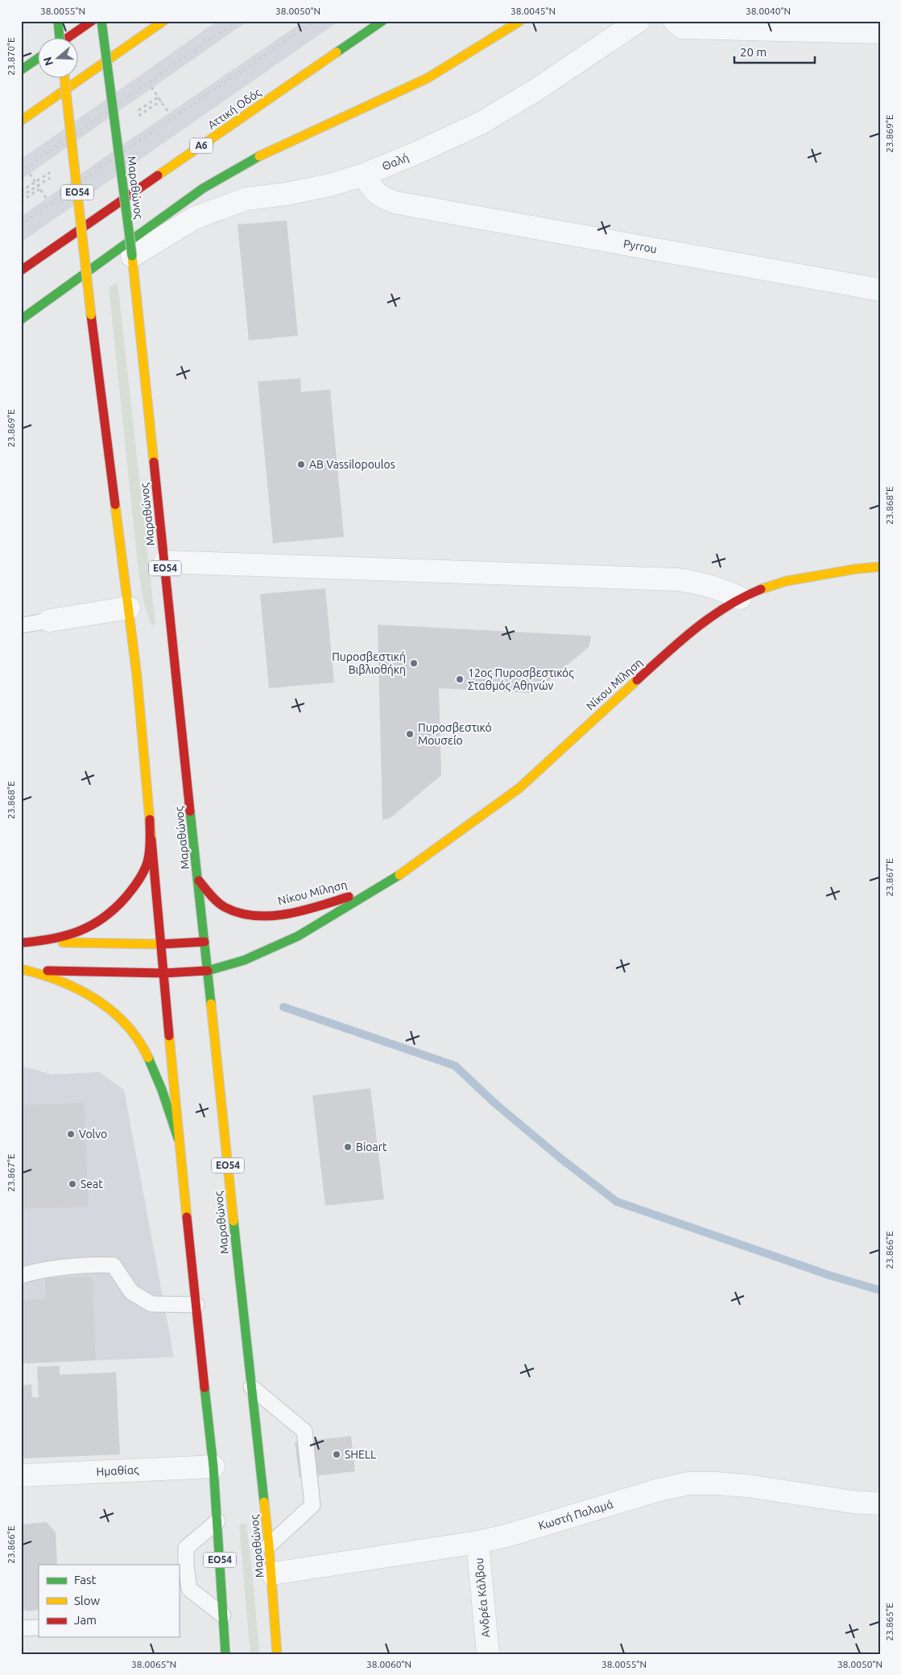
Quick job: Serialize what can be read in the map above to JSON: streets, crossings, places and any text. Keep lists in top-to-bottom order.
{
  "streets": {
    "main road": [
      "Αττική Οδός",
      "Α6",
      "Μαραθώνος",
      "ΕΟ54",
      "Νίκου Μίληση"
    ],
    "street": [
      "Θαλή",
      "Pyrrou",
      "Ημαθίας",
      "Κωστή Παλαμά",
      "Ανδρέα Κάλβου"
    ]
  },
  "crossings": [
    ["Θαλή", "Μαραθώνος"],
    ["Θαλή", "Pyrrou"],
    ["Μαραθώνος", "Νίκου Μίληση"],
    ["Μαραθώνος", "Κωστή Παλαμά"],
    ["ΕΟ54", "Νίκου Μίληση"],
    ["ΕΟ54", "Ημαθίας"],
    ["Κωστή Παλαμά", "Ανδρέα Κάλβου"]
  ],
  "places": [
    "AB Vassilopoulos",
    "Πυροσβεστική Βιβλιοθήκη",
    "12ος Πυροσβεστικός Σταθμός Αθηνών",
    "Πυροσβεστικό Μουσείο",
    "Volvo",
    "Bioart",
    "Seat",
    "SHELL"
  ],
  "legend": ["Fast", "Slow", "Jam"],
  "scale_bar": "20 m",
  "north": "left",
  "coordinates": [
    "38.0055°N",
    "38.0050°N",
    "38.0045°N",
    "38.0040°N",
    "23.870°E",
    "23.869°E",
    "23.868°E",
    "23.867°E",
    "23.866°E",
    "23.865°E",
    "38.0065°N",
    "38.0060°N"
  ]
}
